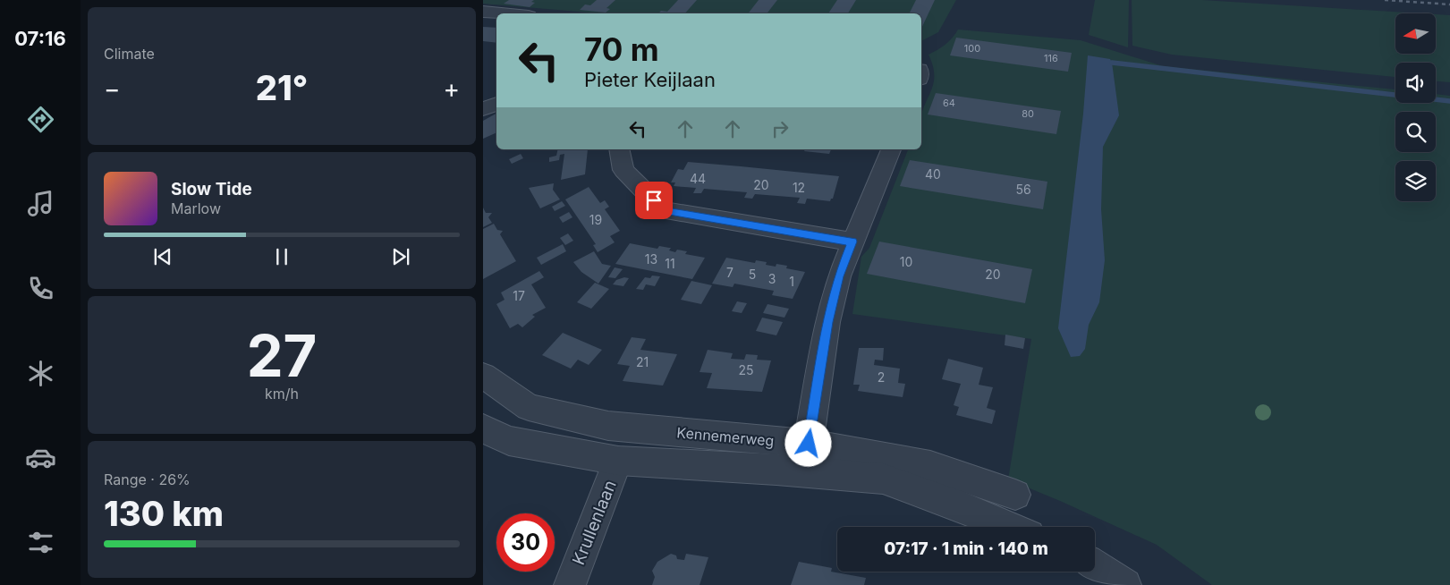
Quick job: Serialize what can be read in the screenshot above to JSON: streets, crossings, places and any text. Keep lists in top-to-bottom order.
{
  "streets": {
    "street": ["Kennemerweg", "Krullenlaan"]
  },
  "crossings": [
    ["Kennemerweg", "Krullenlaan"]
  ],
  "house_numbers": [
    "100",
    "116",
    "64",
    "80",
    "40",
    "44",
    "20",
    "12",
    "56",
    "19",
    "13",
    "10",
    "11",
    "7",
    "5",
    "20",
    "3",
    "1",
    "17",
    "21",
    "25",
    "2"
  ],
  "north": "left",
  "page": {
    "tabs": "07:16",
    "tile": [
      "Climate",
      ["27", "km/h"],
      ["Range · 26%", "130 km"]
    ],
    "turn": ["70 m", "Pieter Keijlaan"],
    "heat": ["−", "21°", "+"],
    "song": ["Slow Tide", "Marlow"],
    "limit": "30",
    "trip": "07:17 · 1 min · 140 m"
  }
}
